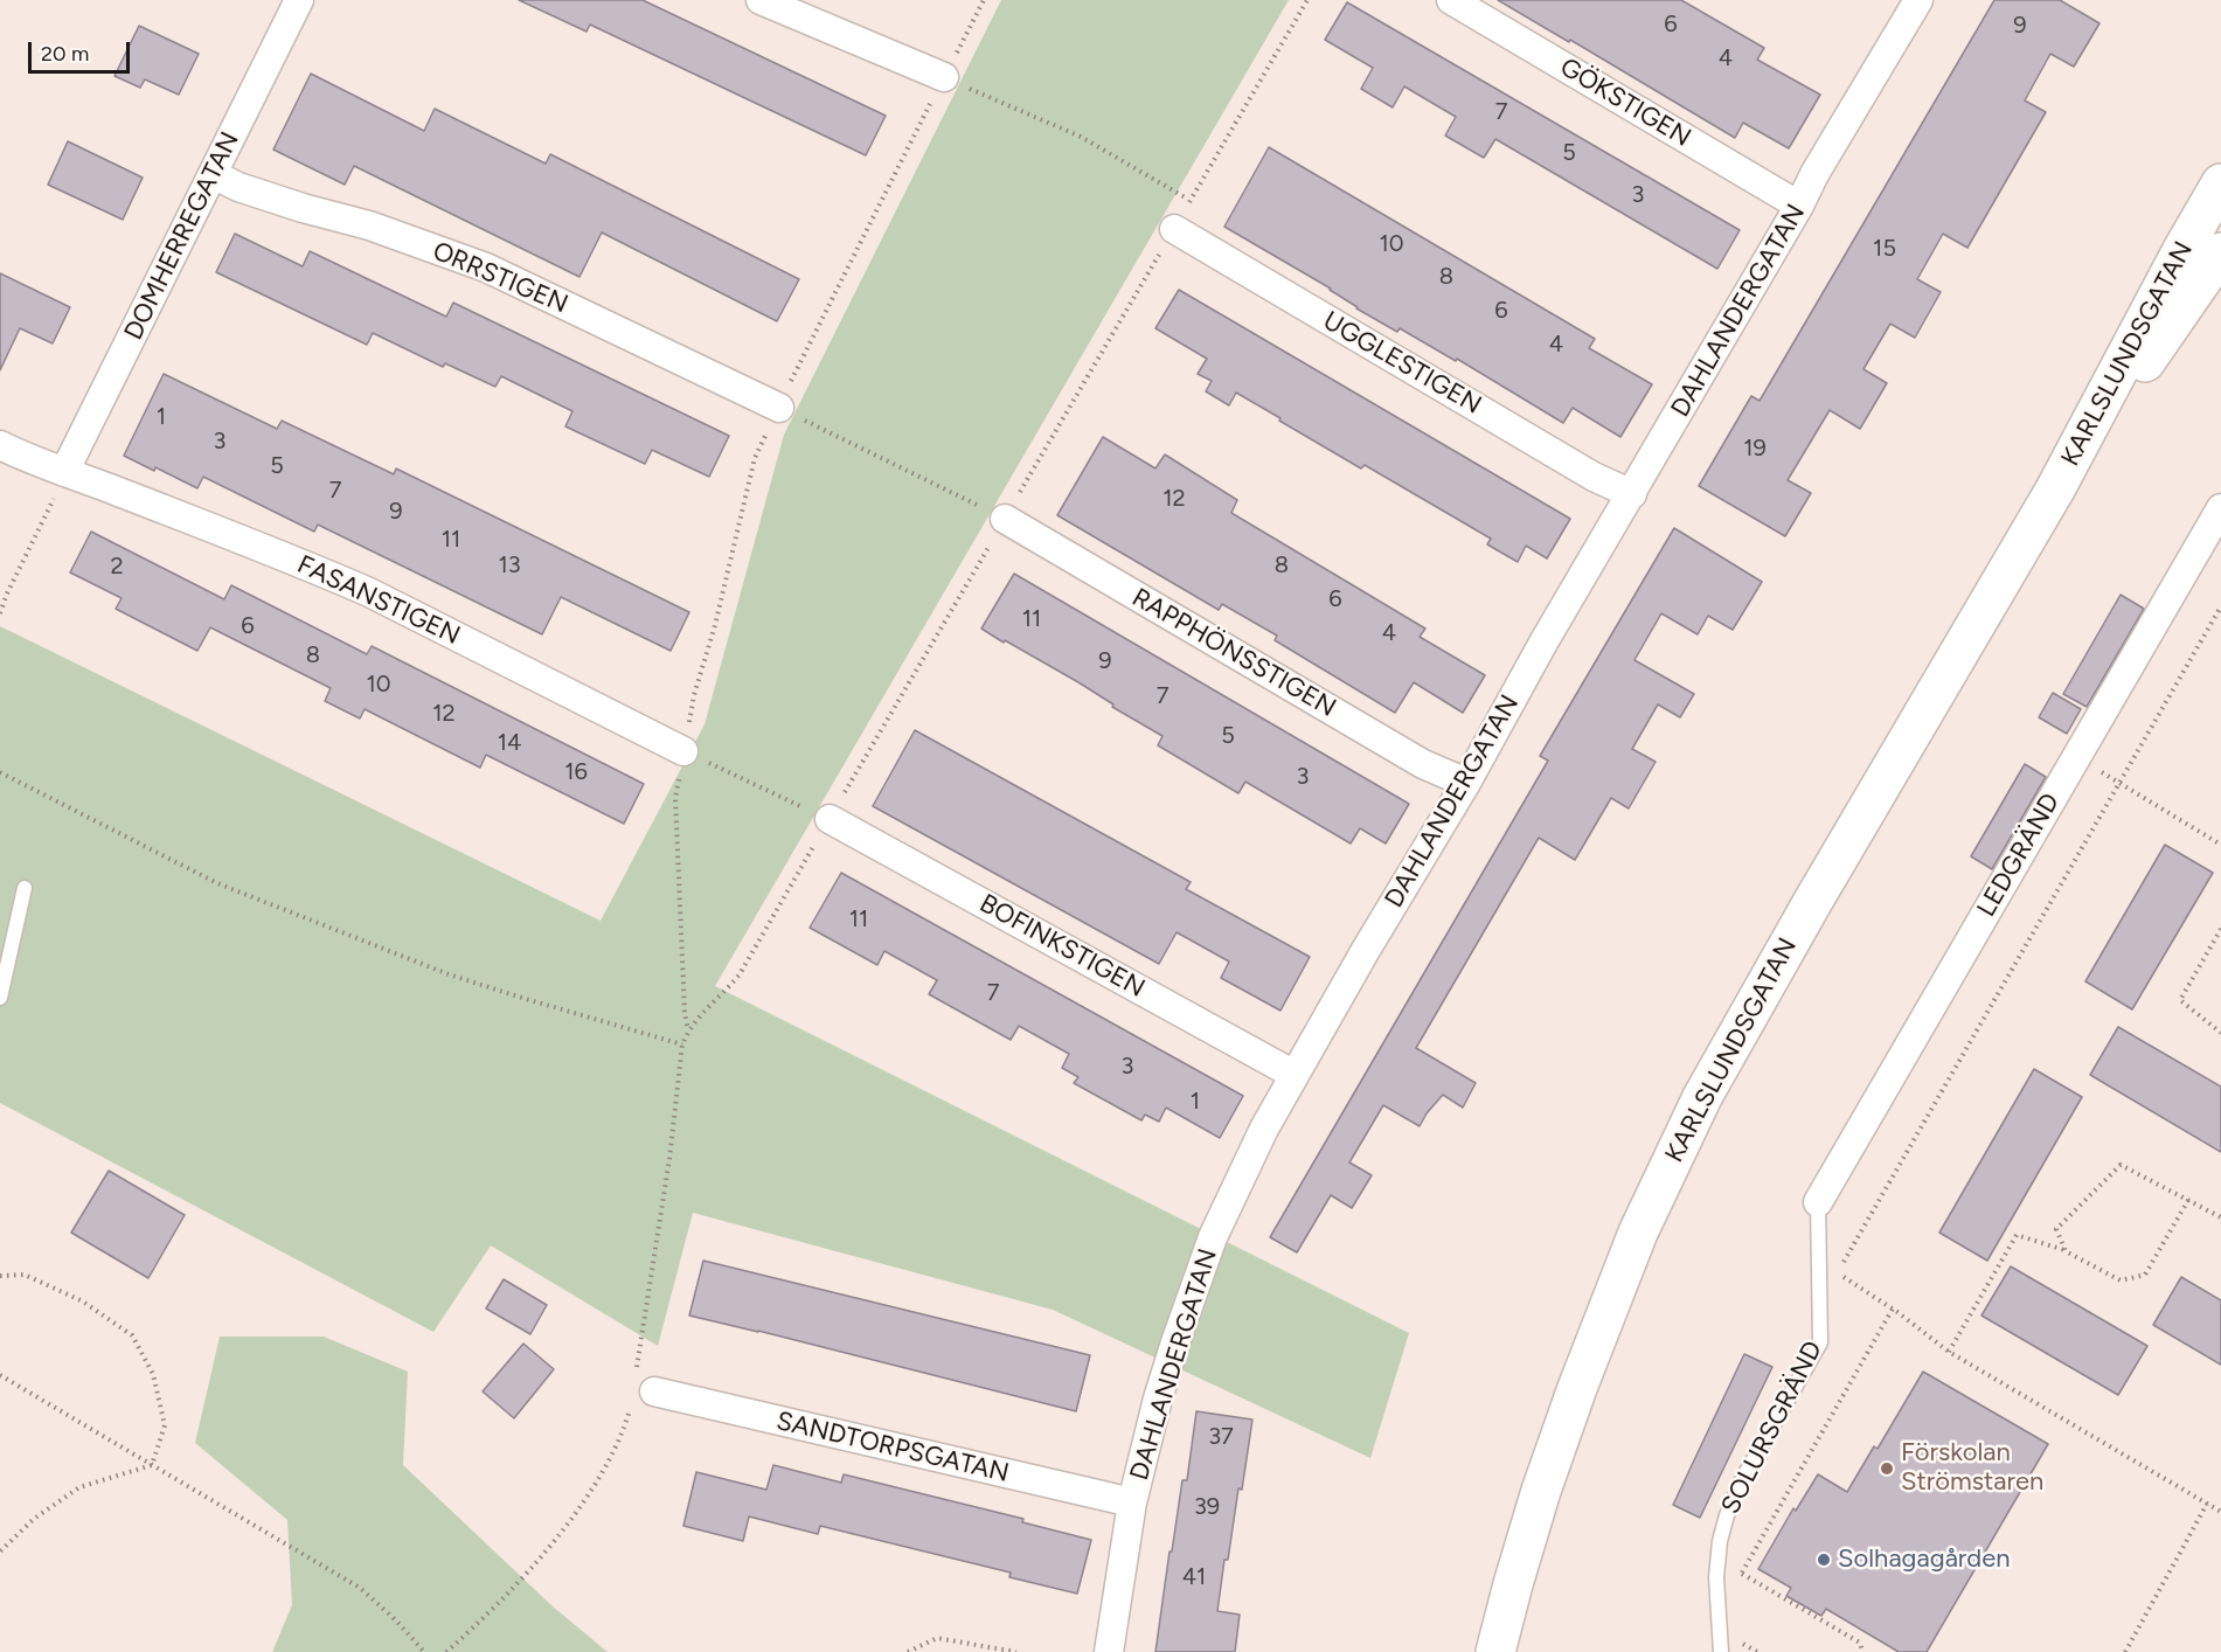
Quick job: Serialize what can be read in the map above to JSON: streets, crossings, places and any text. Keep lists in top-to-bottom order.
{
  "streets": {
    "main road": ["KARLSLUNDSGATAN"],
    "street": [
      "GÖKSTIGEN",
      "DOMHERREGATAN",
      "ORRSTIGEN",
      "DAHLANDERGATAN",
      "UGGLESTIGEN",
      "FASANSTIGEN",
      "RAPPHÖNSSTIGEN",
      "LEDGRÄND",
      "BOFINKSTIGEN",
      "SANDTORPSGATAN"
    ],
    "lane": ["SOLURSGRÄND"]
  },
  "crossings": [
    ["GÖKSTIGEN", "DAHLANDERGATAN"],
    ["DOMHERREGATAN", "ORRSTIGEN"],
    ["DOMHERREGATAN", "FASANSTIGEN"],
    ["DAHLANDERGATAN", "UGGLESTIGEN"],
    ["DAHLANDERGATAN", "RAPPHÖNSSTIGEN"],
    ["DAHLANDERGATAN", "BOFINKSTIGEN"],
    ["DAHLANDERGATAN", "SANDTORPSGATAN"],
    ["LEDGRÄND", "SOLURSGRÄND"]
  ],
  "places": ["Förskolan Strömstaren", "Solhagagården"],
  "house_numbers": [
    "6",
    "9",
    "4",
    "7",
    "5",
    "3",
    "10",
    "15",
    "8",
    "6",
    "4",
    "1",
    "3",
    "19",
    "5",
    "7",
    "12",
    "9",
    "11",
    "13",
    "8",
    "2",
    "6",
    "11",
    "6",
    "4",
    "8",
    "9",
    "10",
    "7",
    "12",
    "5",
    "14",
    "16",
    "3",
    "11",
    "7",
    "3",
    "1",
    "37",
    "39",
    "41"
  ],
  "scale_bar": "20 m"
}
